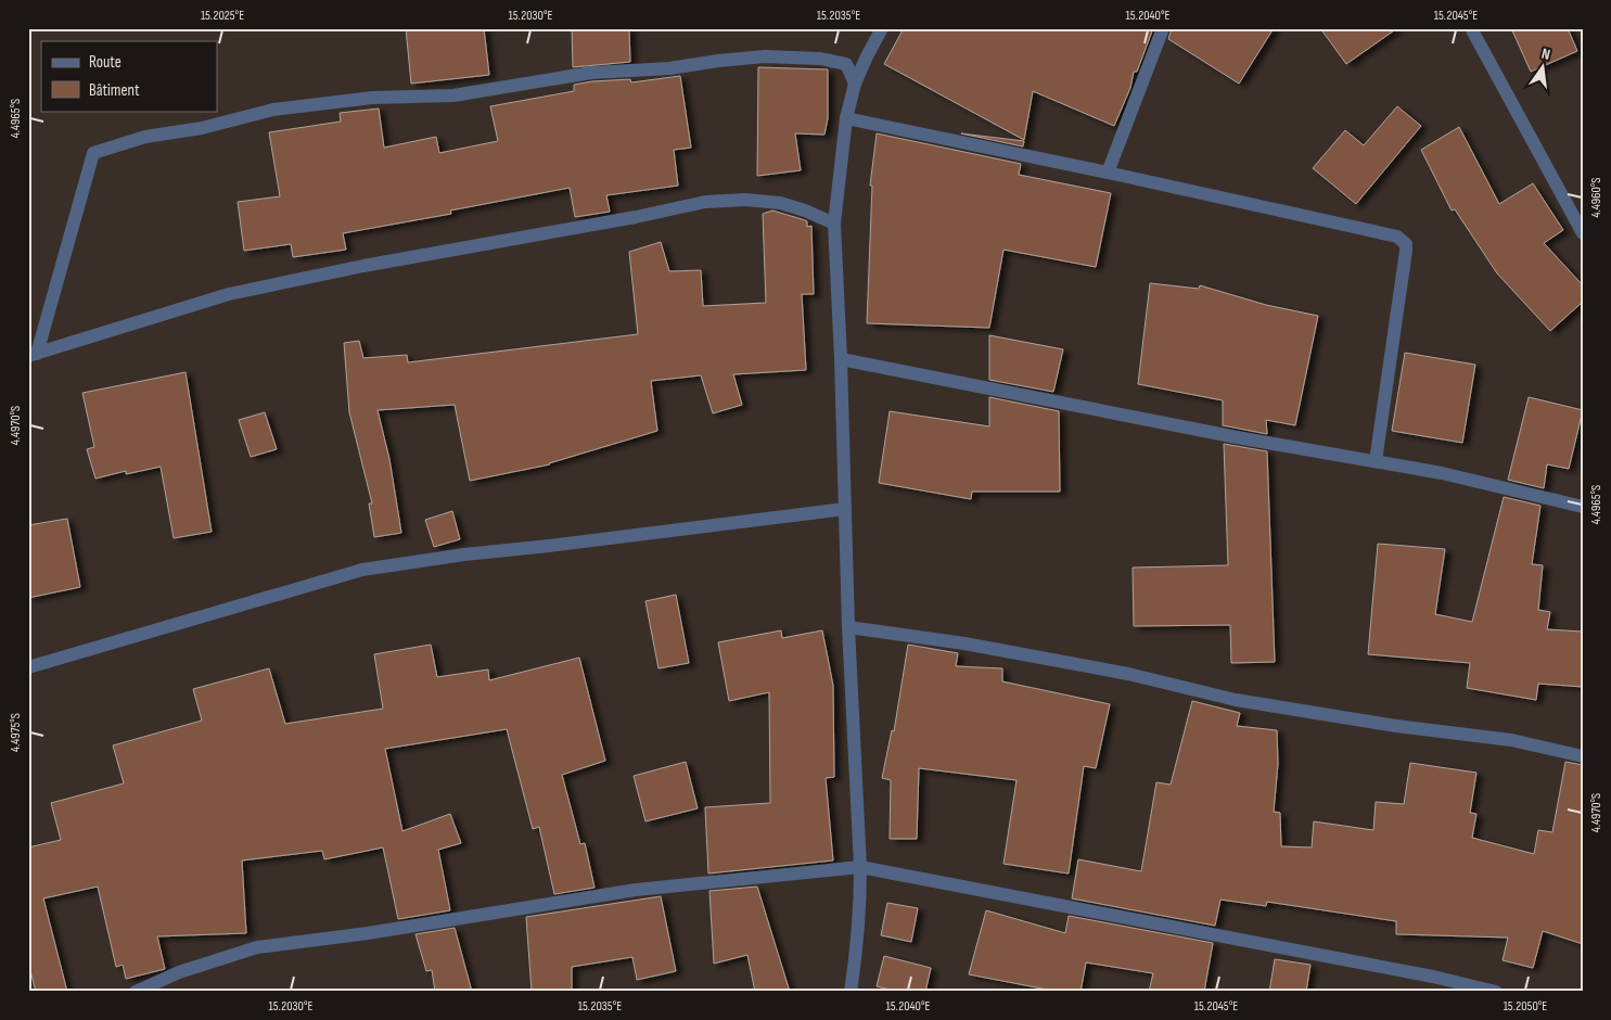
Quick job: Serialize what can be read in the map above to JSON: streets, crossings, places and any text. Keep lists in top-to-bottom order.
{
  "legend": ["Route", "Bâtiment"],
  "north": "top",
  "coordinates": [
    "15.2025°E",
    "15.2030°E",
    "15.2035°E",
    "15.2040°E",
    "15.2045°E",
    "4.4965°S",
    "4.4960°S",
    "4.4970°S",
    "4.4975°S",
    "15.2050°E"
  ]
}
